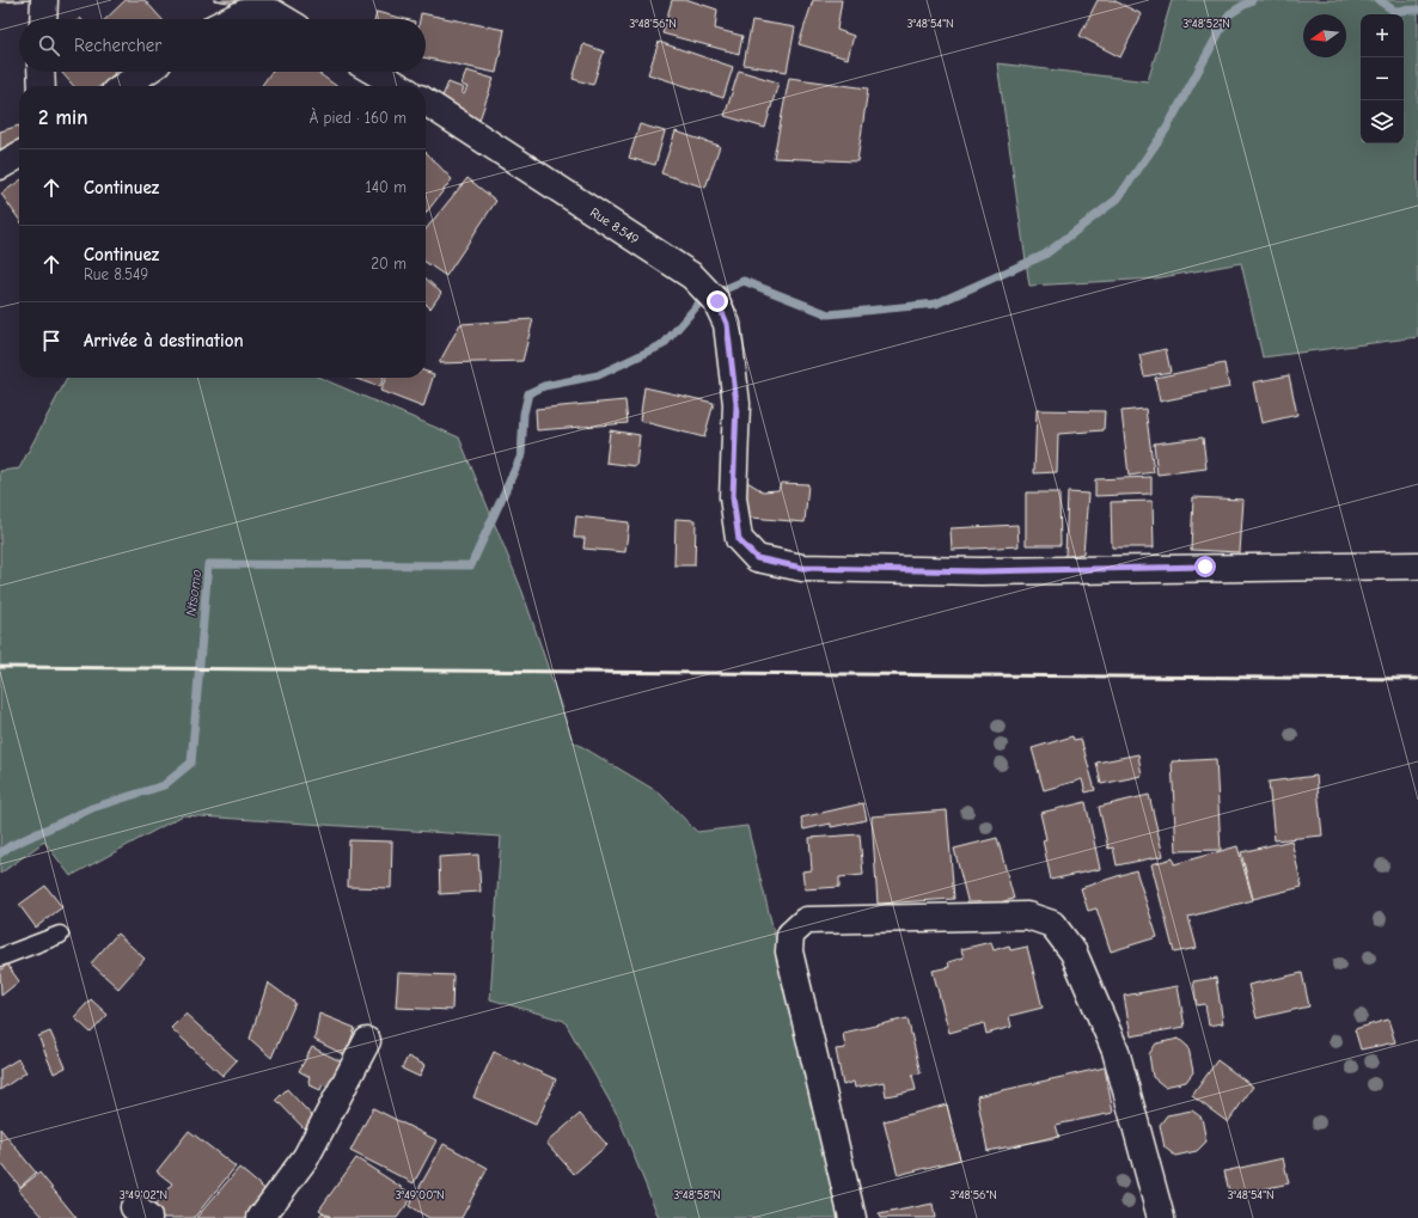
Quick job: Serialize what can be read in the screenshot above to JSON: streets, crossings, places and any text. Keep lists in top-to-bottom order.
{
  "streets": {
    "street": ["Rue 8.549"]
  },
  "water": ["Ntsomo"],
  "north": "left",
  "page": {
    "map_buttons": ["+", "−"],
    "search": "Rechercher",
    "heading": ["2 min", "À pied · 160 m"],
    "list": [
      ["Continuez", "140 m"],
      ["Continuez", "Rue 8.549", "20 m"],
      "Arrivée à destination"
    ]
  },
  "coordinates": [
    "3°48'56\"N",
    "3°48'54\"N",
    "3°48'52\"N",
    "3°49'02\"N",
    "3°49'00\"N",
    "3°48'58\"N"
  ]
}
